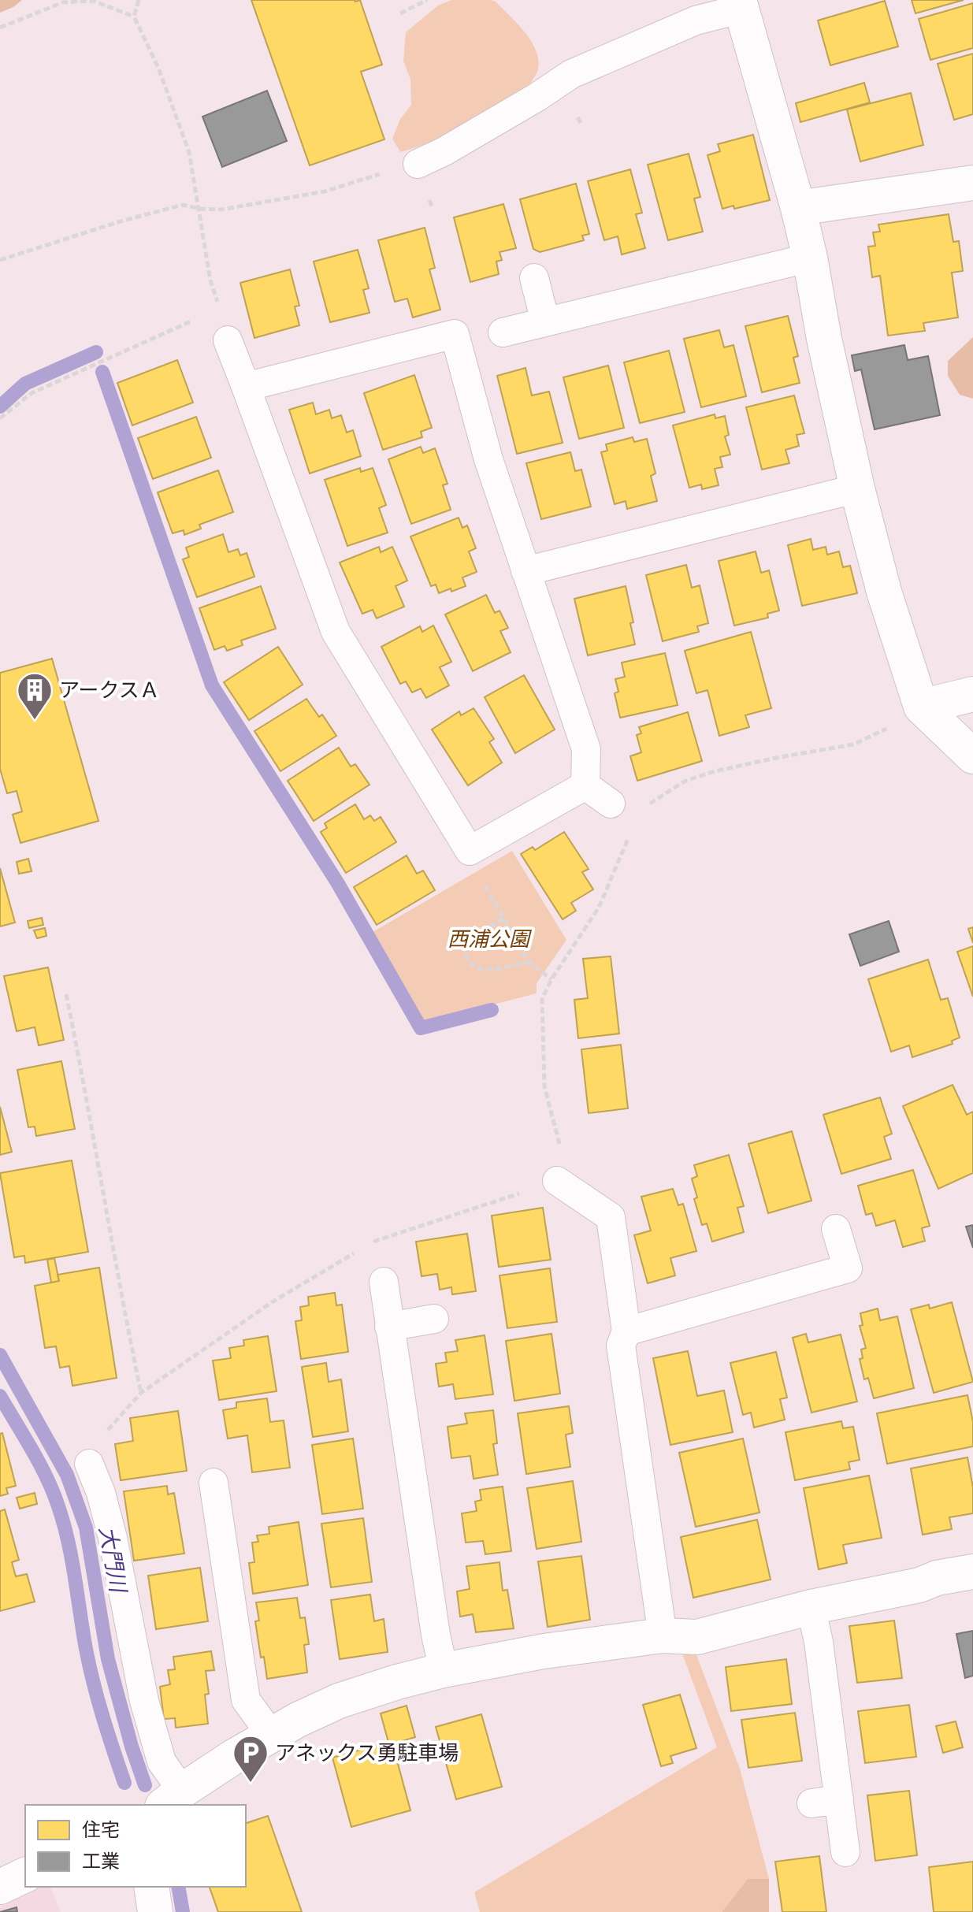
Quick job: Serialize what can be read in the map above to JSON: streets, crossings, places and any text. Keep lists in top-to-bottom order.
{
  "water": ["大門川"],
  "parks": ["西浦公園"],
  "places": {
    "building": ["アークスＡ"],
    "parking": ["アネックス勇駐車場"]
  },
  "legend": ["住宅", "工業"]
}
